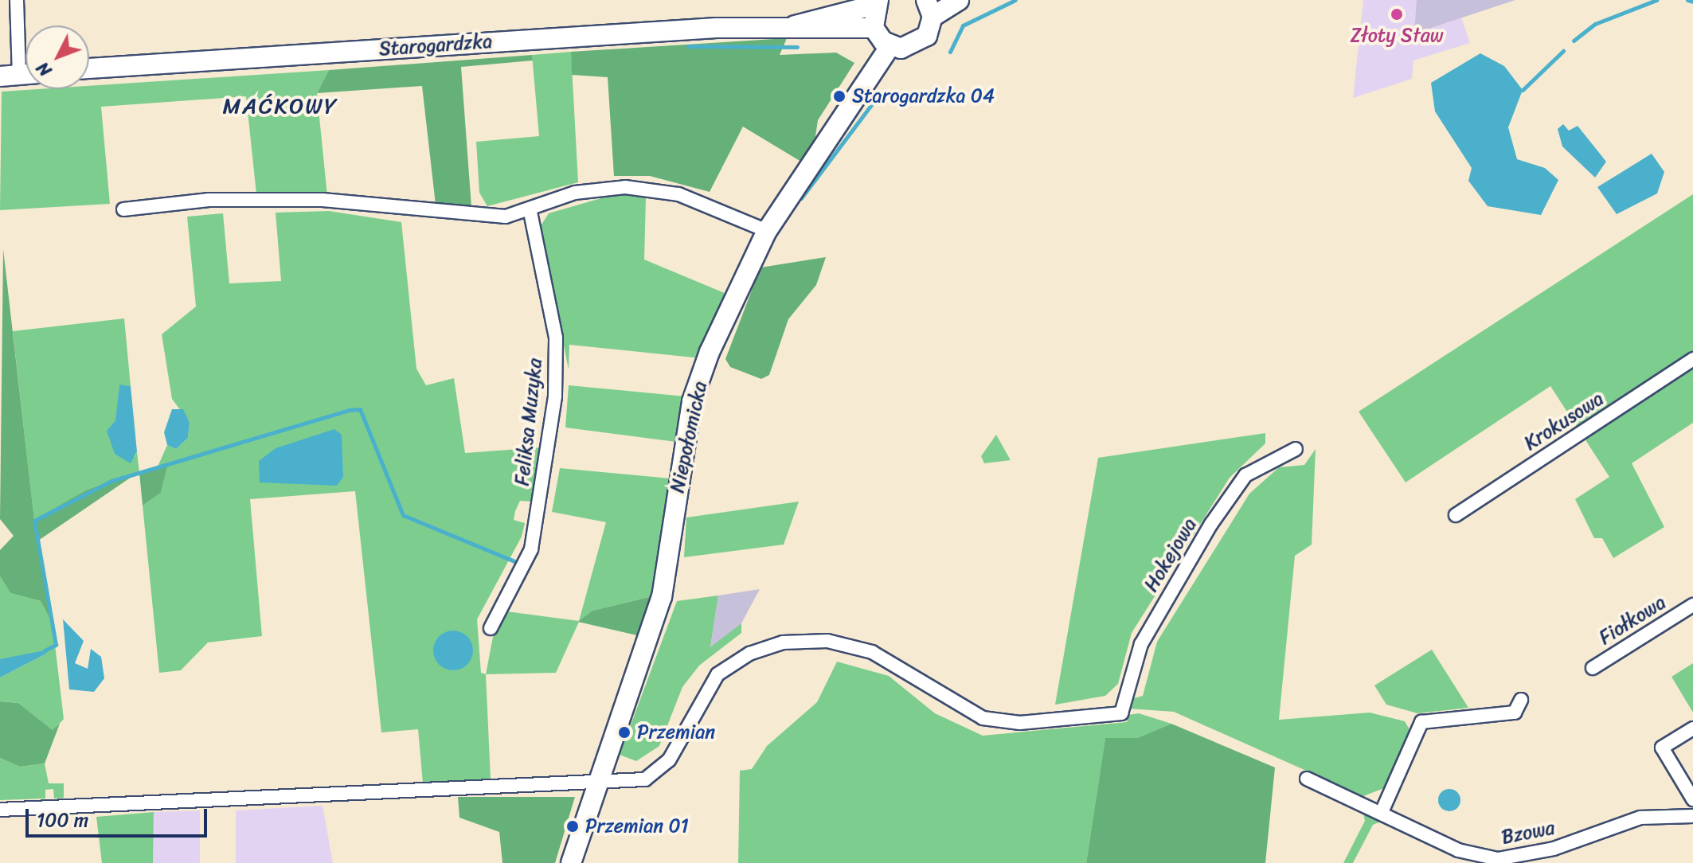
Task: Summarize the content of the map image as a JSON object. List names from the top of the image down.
{
  "streets": {
    "main road": ["Starogardzka", "Niepołomicka"],
    "street": [
      "Krokusowa",
      "Feliksa Muzyka",
      "Hokejowa",
      "Fiołkowa",
      "Bzowa"
    ]
  },
  "crossings": [
    ["Niepołomicka", "Hokejowa"]
  ],
  "districts": ["MAĆKOWY"],
  "places": [
    "Złoty Staw",
    "Starogardzka 04",
    "Przemian",
    "Przemian 01"
  ],
  "scale_bar": "100 m",
  "north": "bottom left"
}
